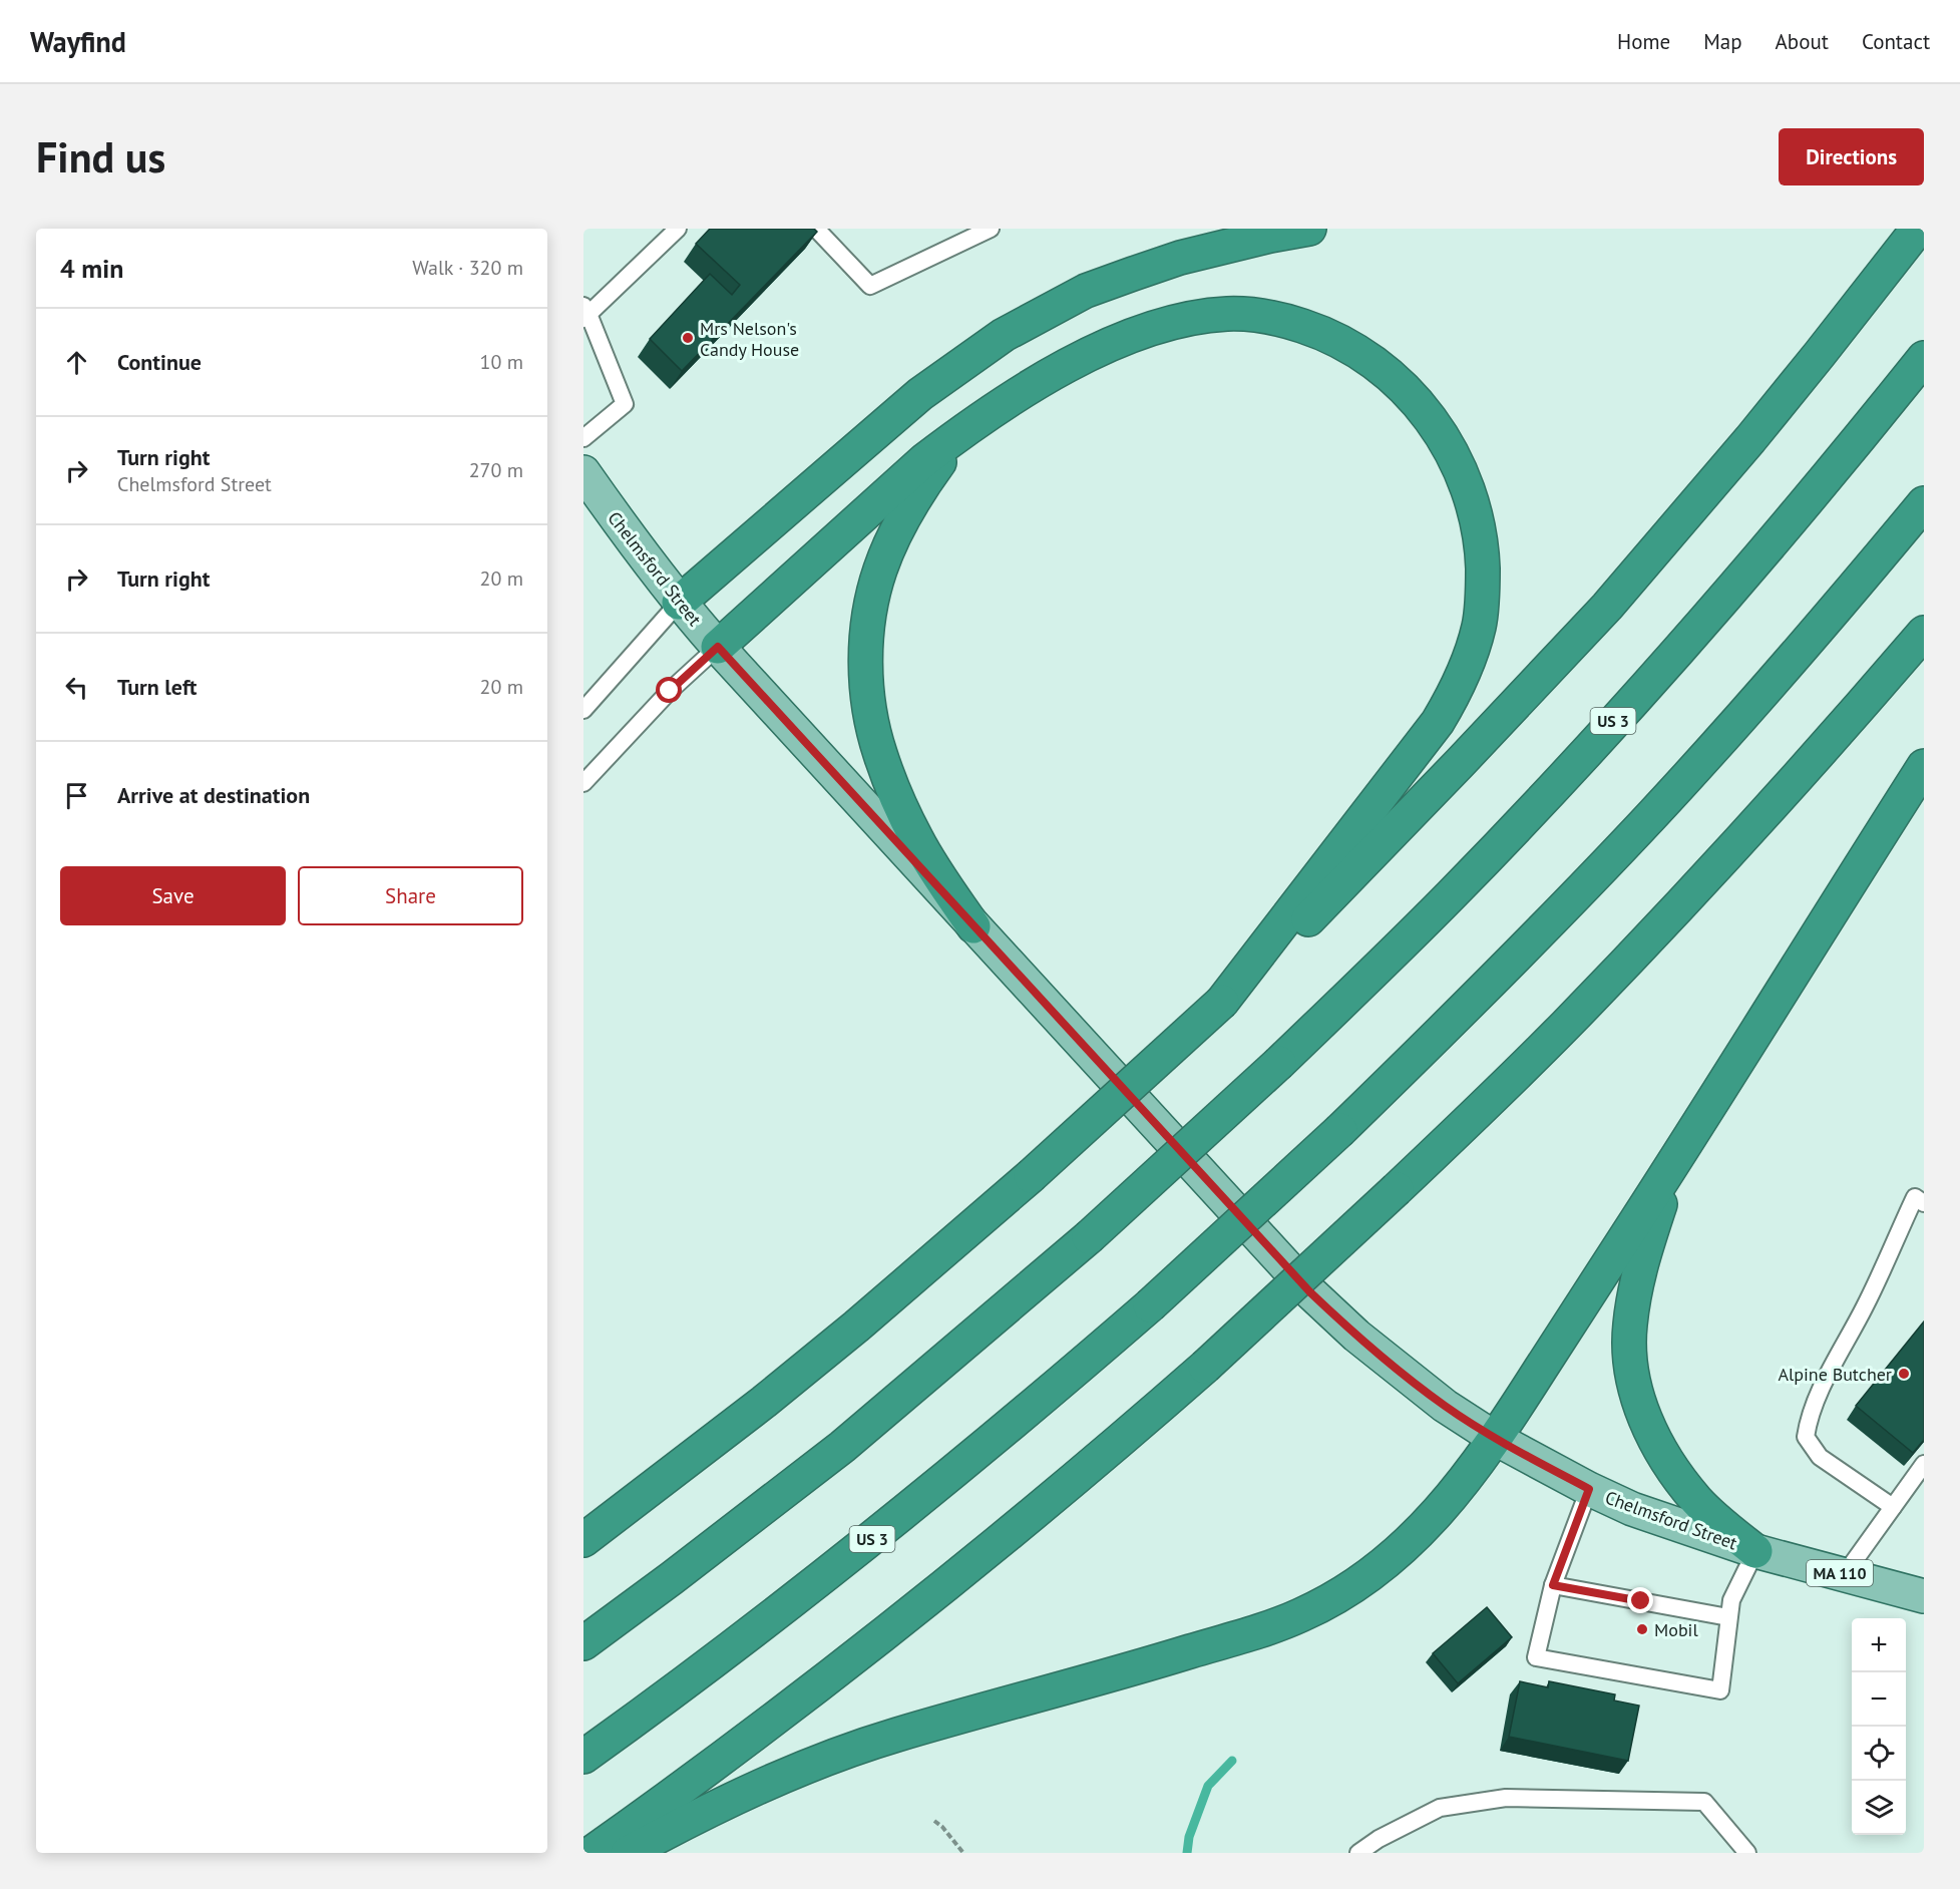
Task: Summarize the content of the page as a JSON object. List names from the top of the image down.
{
  "streets": {
    "highway": ["US 3"],
    "main road": ["Chelmsford Street", "MA 110"]
  },
  "places": ["Mrs Nelson's Candy House", "Alpine Butcher", "Mobil"],
  "page": {
    "header": "Wayfind",
    "nav": [
      "Home",
      "Map",
      "About",
      "Contact"
    ],
    "buttons": [
      "Directions",
      ["Save", "Share"]
    ],
    "title": "Find us",
    "heading": ["4 min", "Walk · 320 m"],
    "list": [
      ["Continue", "10 m"],
      ["Turn right", "Chelmsford Street", "270 m"],
      ["Turn right", "20 m"],
      ["Turn left", "20 m"],
      "Arrive at destination"
    ],
    "map_buttons": ["+", "−"]
  }
}
